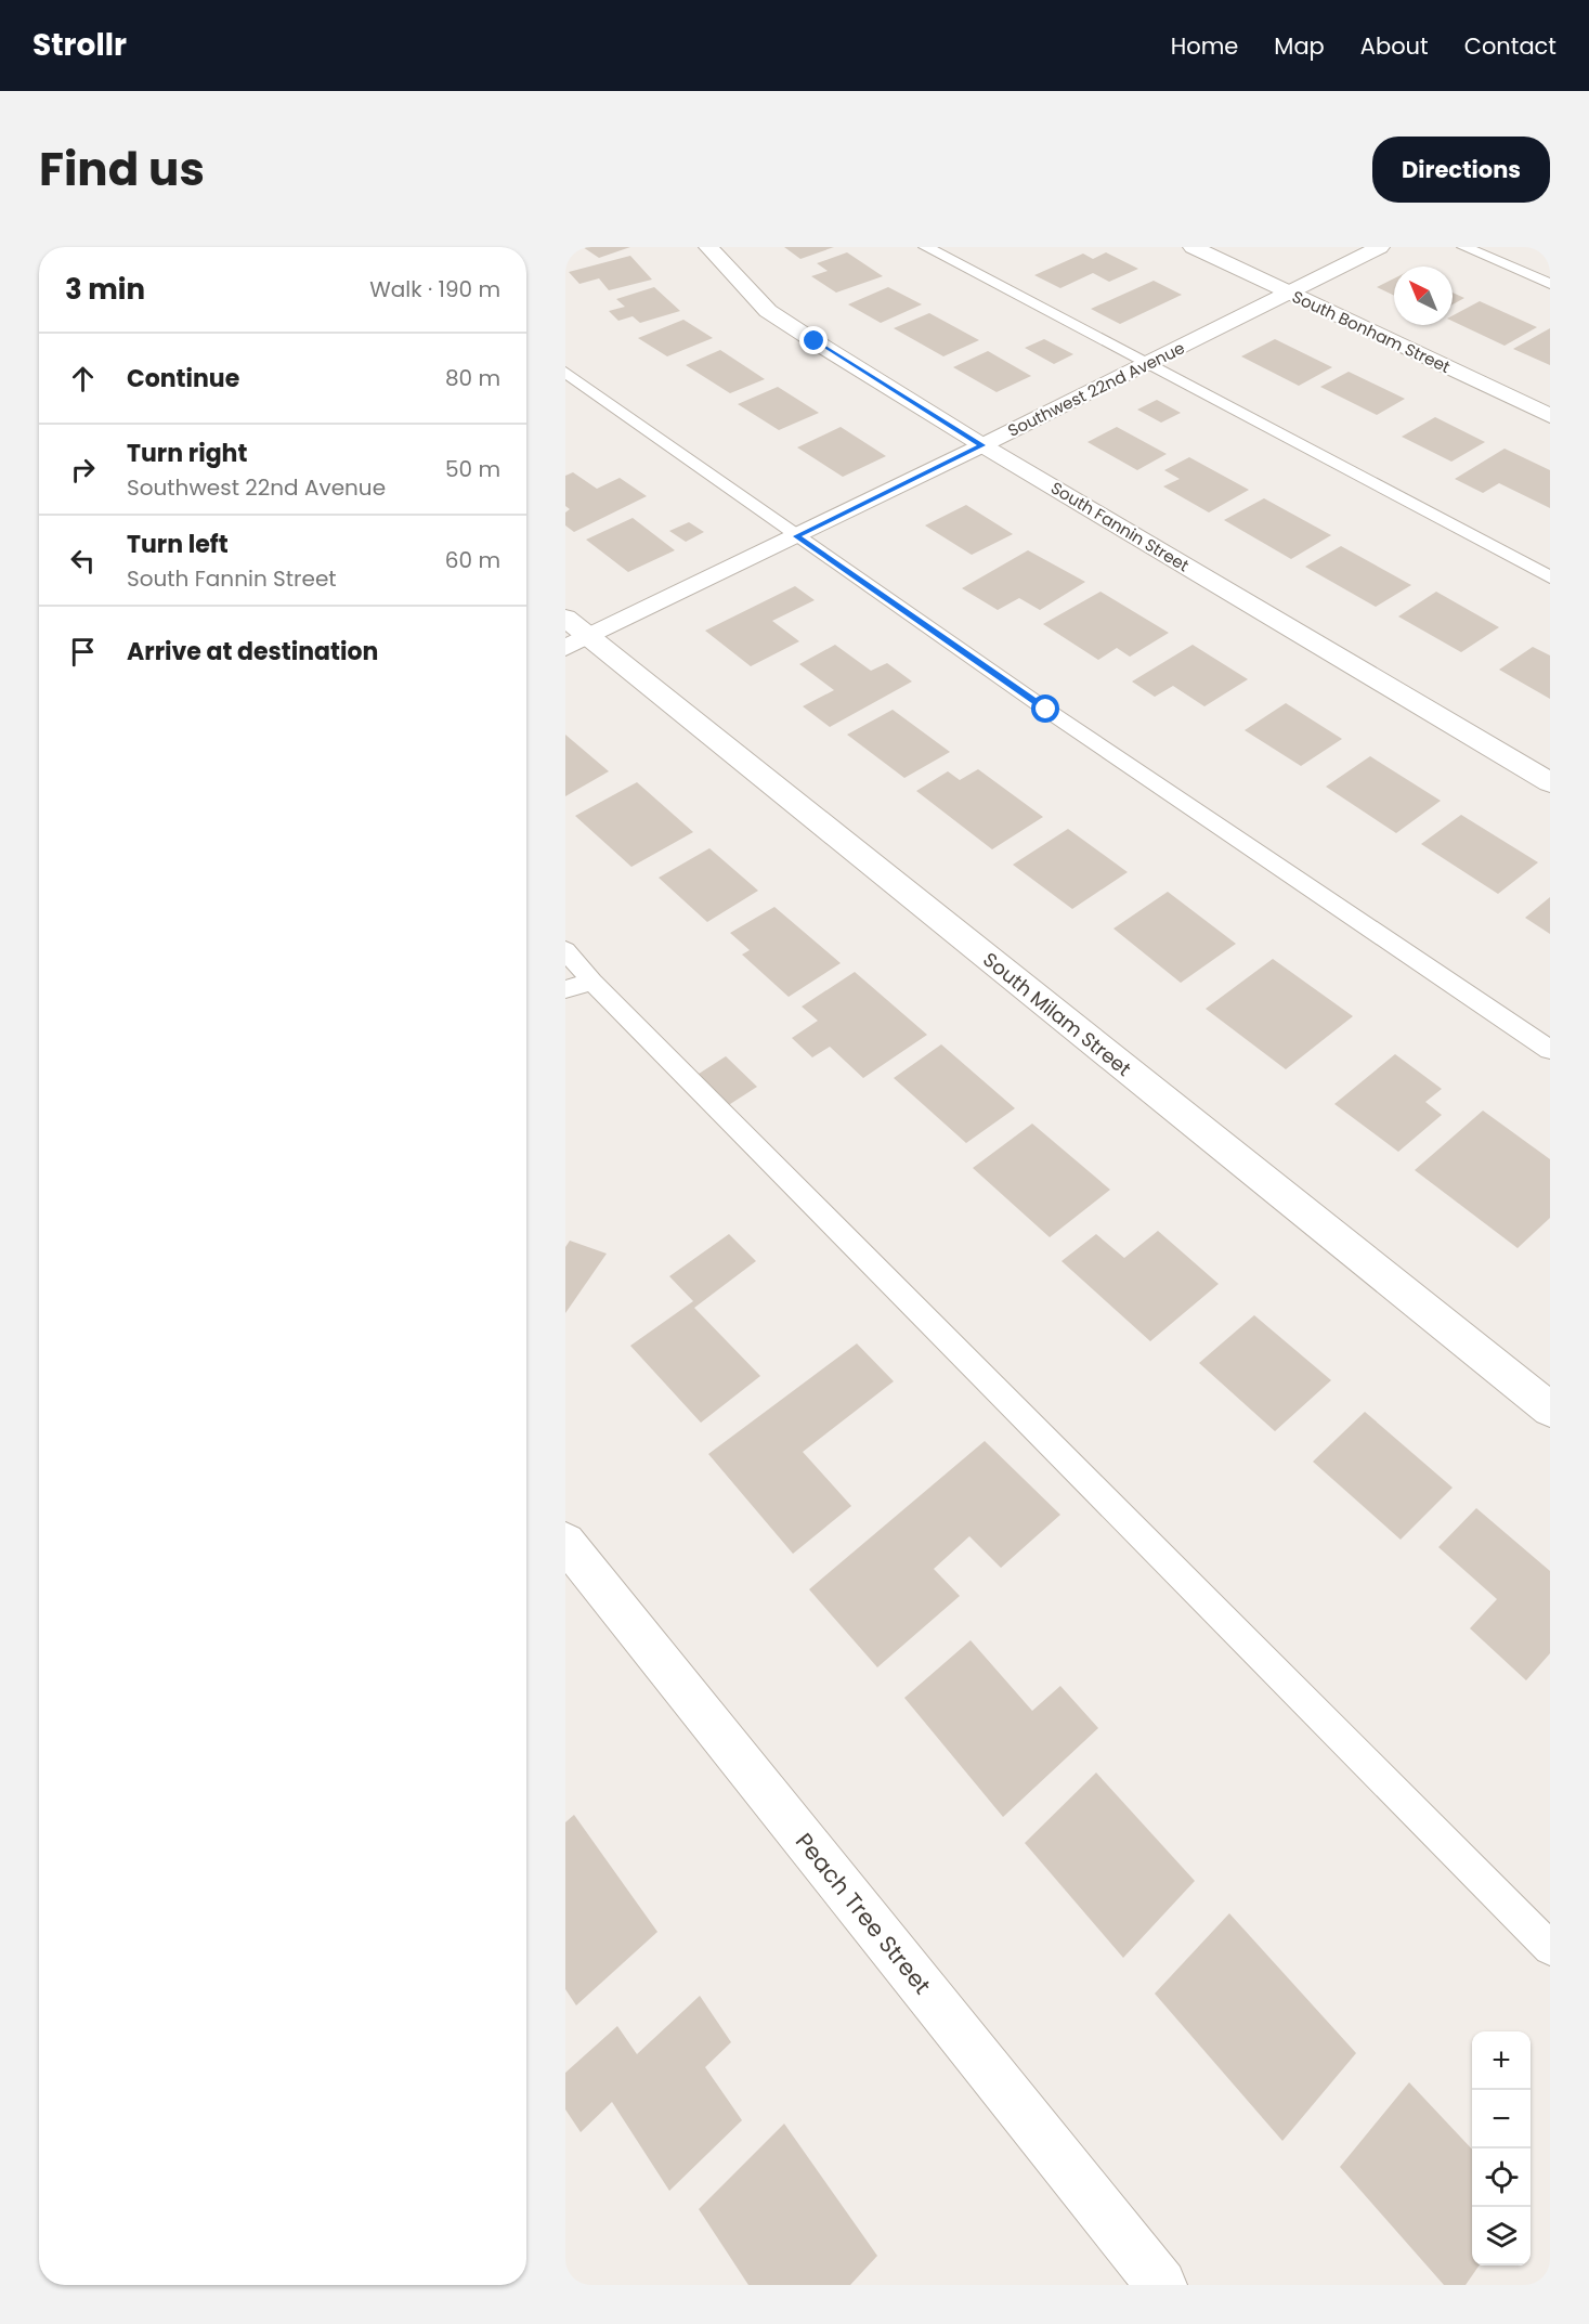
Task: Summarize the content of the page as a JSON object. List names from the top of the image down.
{
  "streets": {
    "street": [
      "South Bonham Street",
      "Southwest 22nd Avenue",
      "South Fannin Street",
      "South Milam Street",
      "Peach Tree Street"
    ]
  },
  "crossings": [
    ["South Bonham Street", "Southwest 22nd Avenue"],
    ["Southwest 22nd Avenue", "South Fannin Street"],
    ["Southwest 22nd Avenue", "South Milam Street"]
  ],
  "north": "top left",
  "page": {
    "header": "Strollr",
    "nav": [
      "Home",
      "Map",
      "About",
      "Contact"
    ],
    "title": "Find us",
    "buttons": "Directions",
    "heading": ["3 min", "Walk · 190 m"],
    "list": [
      ["Continue", "80 m"],
      ["Turn right", "Southwest 22nd Avenue", "50 m"],
      ["Turn left", "South Fannin Street", "60 m"],
      "Arrive at destination"
    ],
    "map_buttons": ["+", "−"]
  }
}
